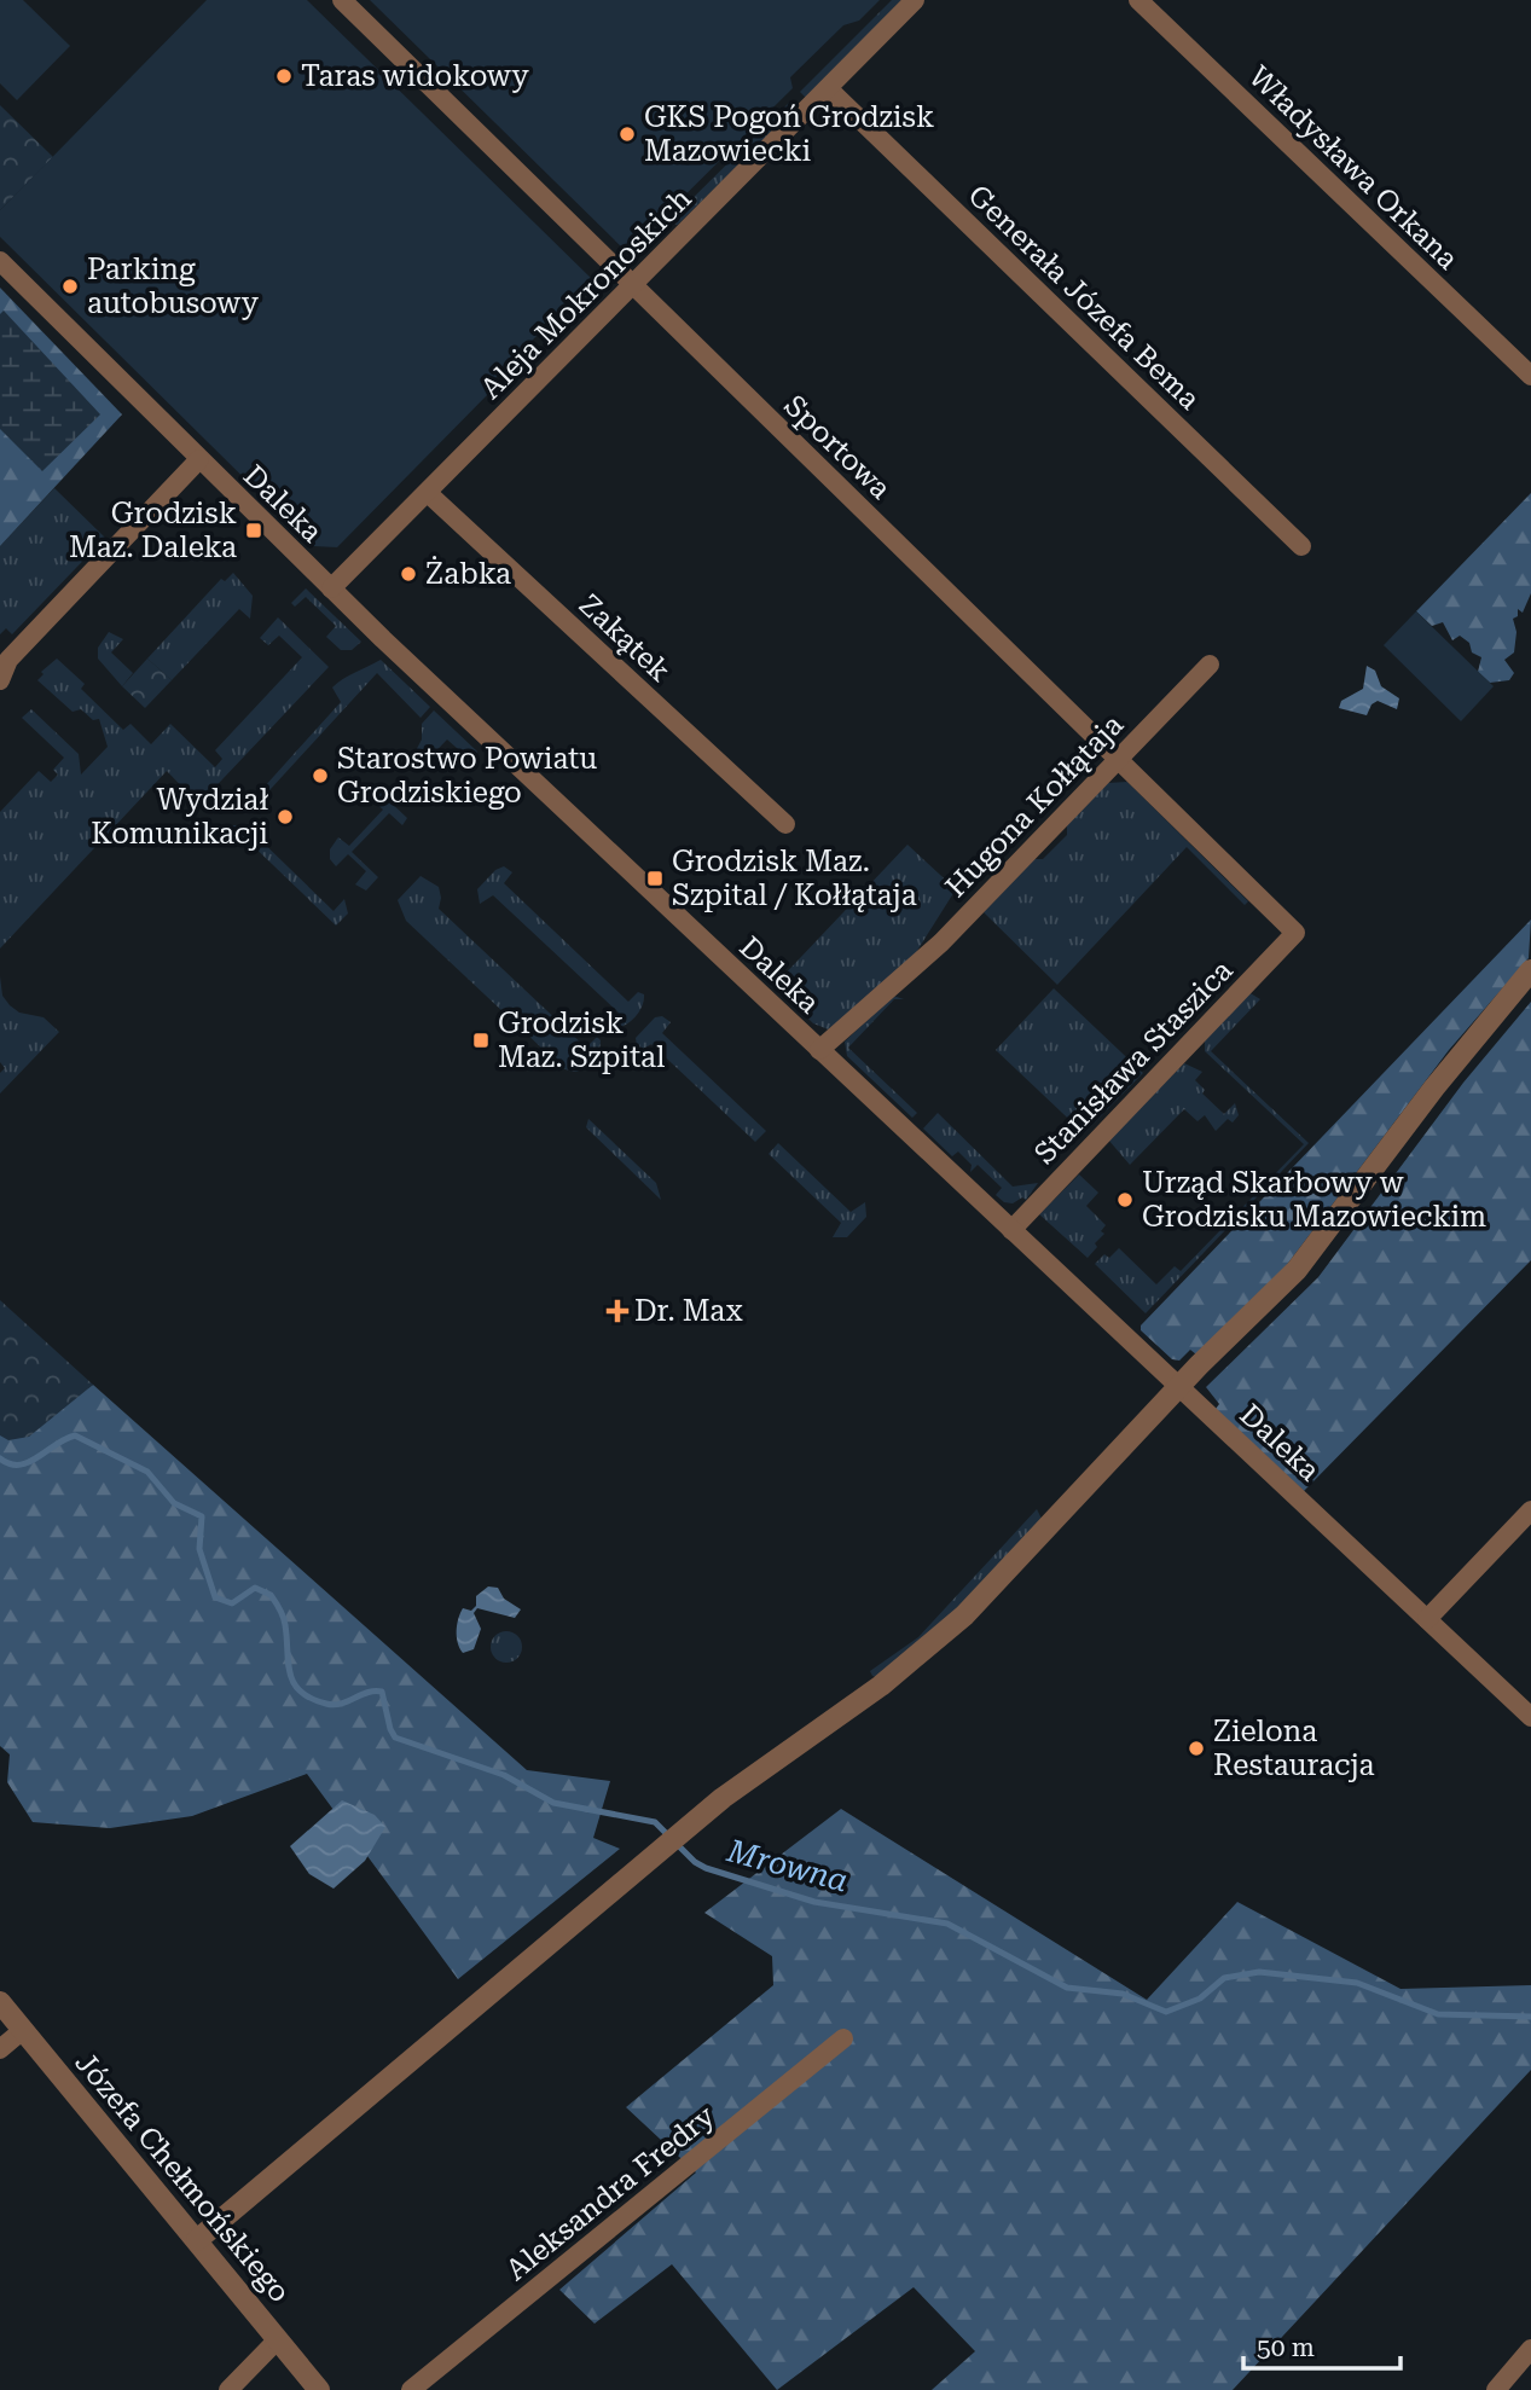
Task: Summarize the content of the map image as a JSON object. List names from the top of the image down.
{
  "streets": {
    "street": [
      "Władysława Orkana",
      "Aleja Mokronoskich",
      "Generała Józefa Bema",
      "Sportowa",
      "Daleka",
      "Zakątek",
      "Hugona Kołłątaja",
      "Stanisława Staszica",
      "Józefa Chełmońskiego",
      "Aleksandra Fredry"
    ]
  },
  "crossings": [
    ["Aleja Mokronoskich", "Generała Józefa Bema"],
    ["Aleja Mokronoskich", "Sportowa"],
    ["Aleja Mokronoskich", "Daleka"],
    ["Aleja Mokronoskich", "Zakątek"],
    ["Sportowa", "Hugona Kołłątaja"],
    ["Sportowa", "Stanisława Staszica"],
    ["Daleka", "Hugona Kołłątaja"],
    ["Daleka", "Stanisława Staszica"]
  ],
  "water": ["Mrowna"],
  "places": {
    "other": [
      "Taras widokowy",
      "GKS Pogoń Grodzisk Mazowiecki",
      "Parking autobusowy",
      "Żabka",
      "Starostwo Powiatu Grodziskiego",
      "Wydział Komunikacji",
      "Urząd Skarbowy w Grodzisku Mazowieckim",
      "Zielona Restauracja"
    ],
    "transit": ["Grodzisk Maz. Daleka", "Grodzisk Maz. Szpital / Kołłątaja", "Grodzisk Maz. Szpital"],
    "health": ["Dr. Max"]
  },
  "scale_bar": "50 m"
}
